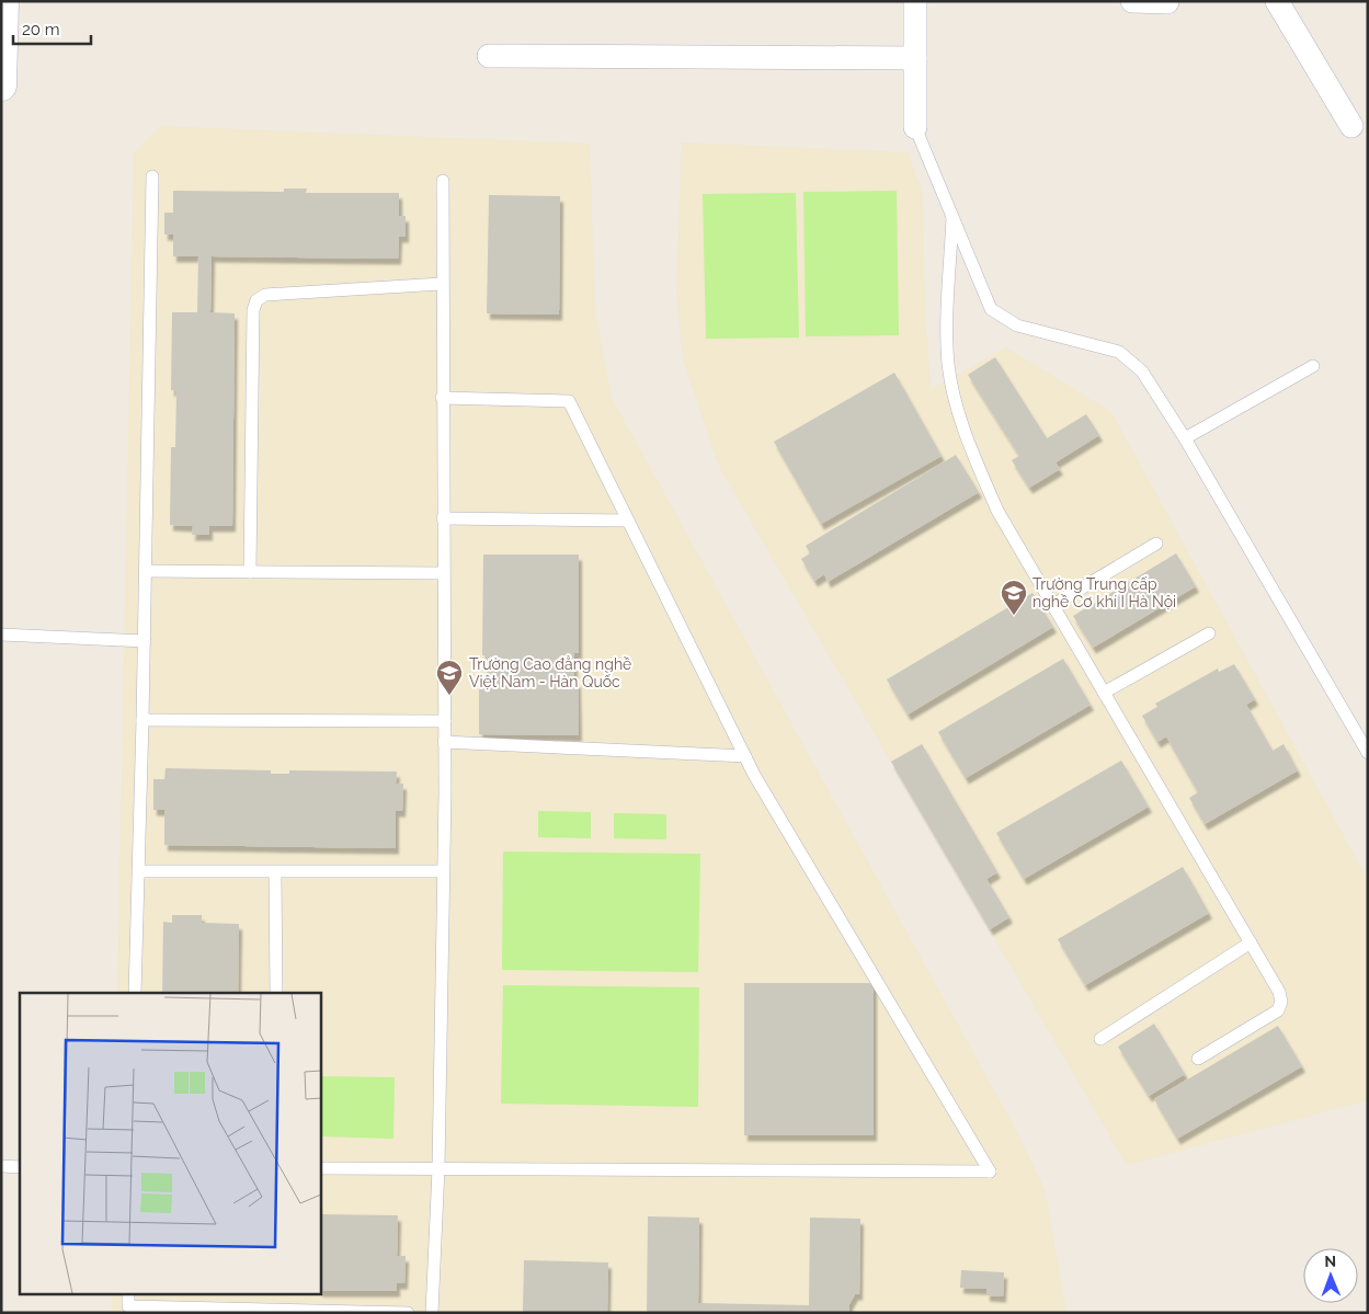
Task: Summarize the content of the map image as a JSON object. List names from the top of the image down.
{
  "places": {
    "school or university": ["Trường Trung cấp nghề Cơ khí I Hà Nội", "Trường Cao đẳng nghề Việt Nam - Hàn Quốc"]
  },
  "scale_bar": "20 m",
  "north": "top"
}
